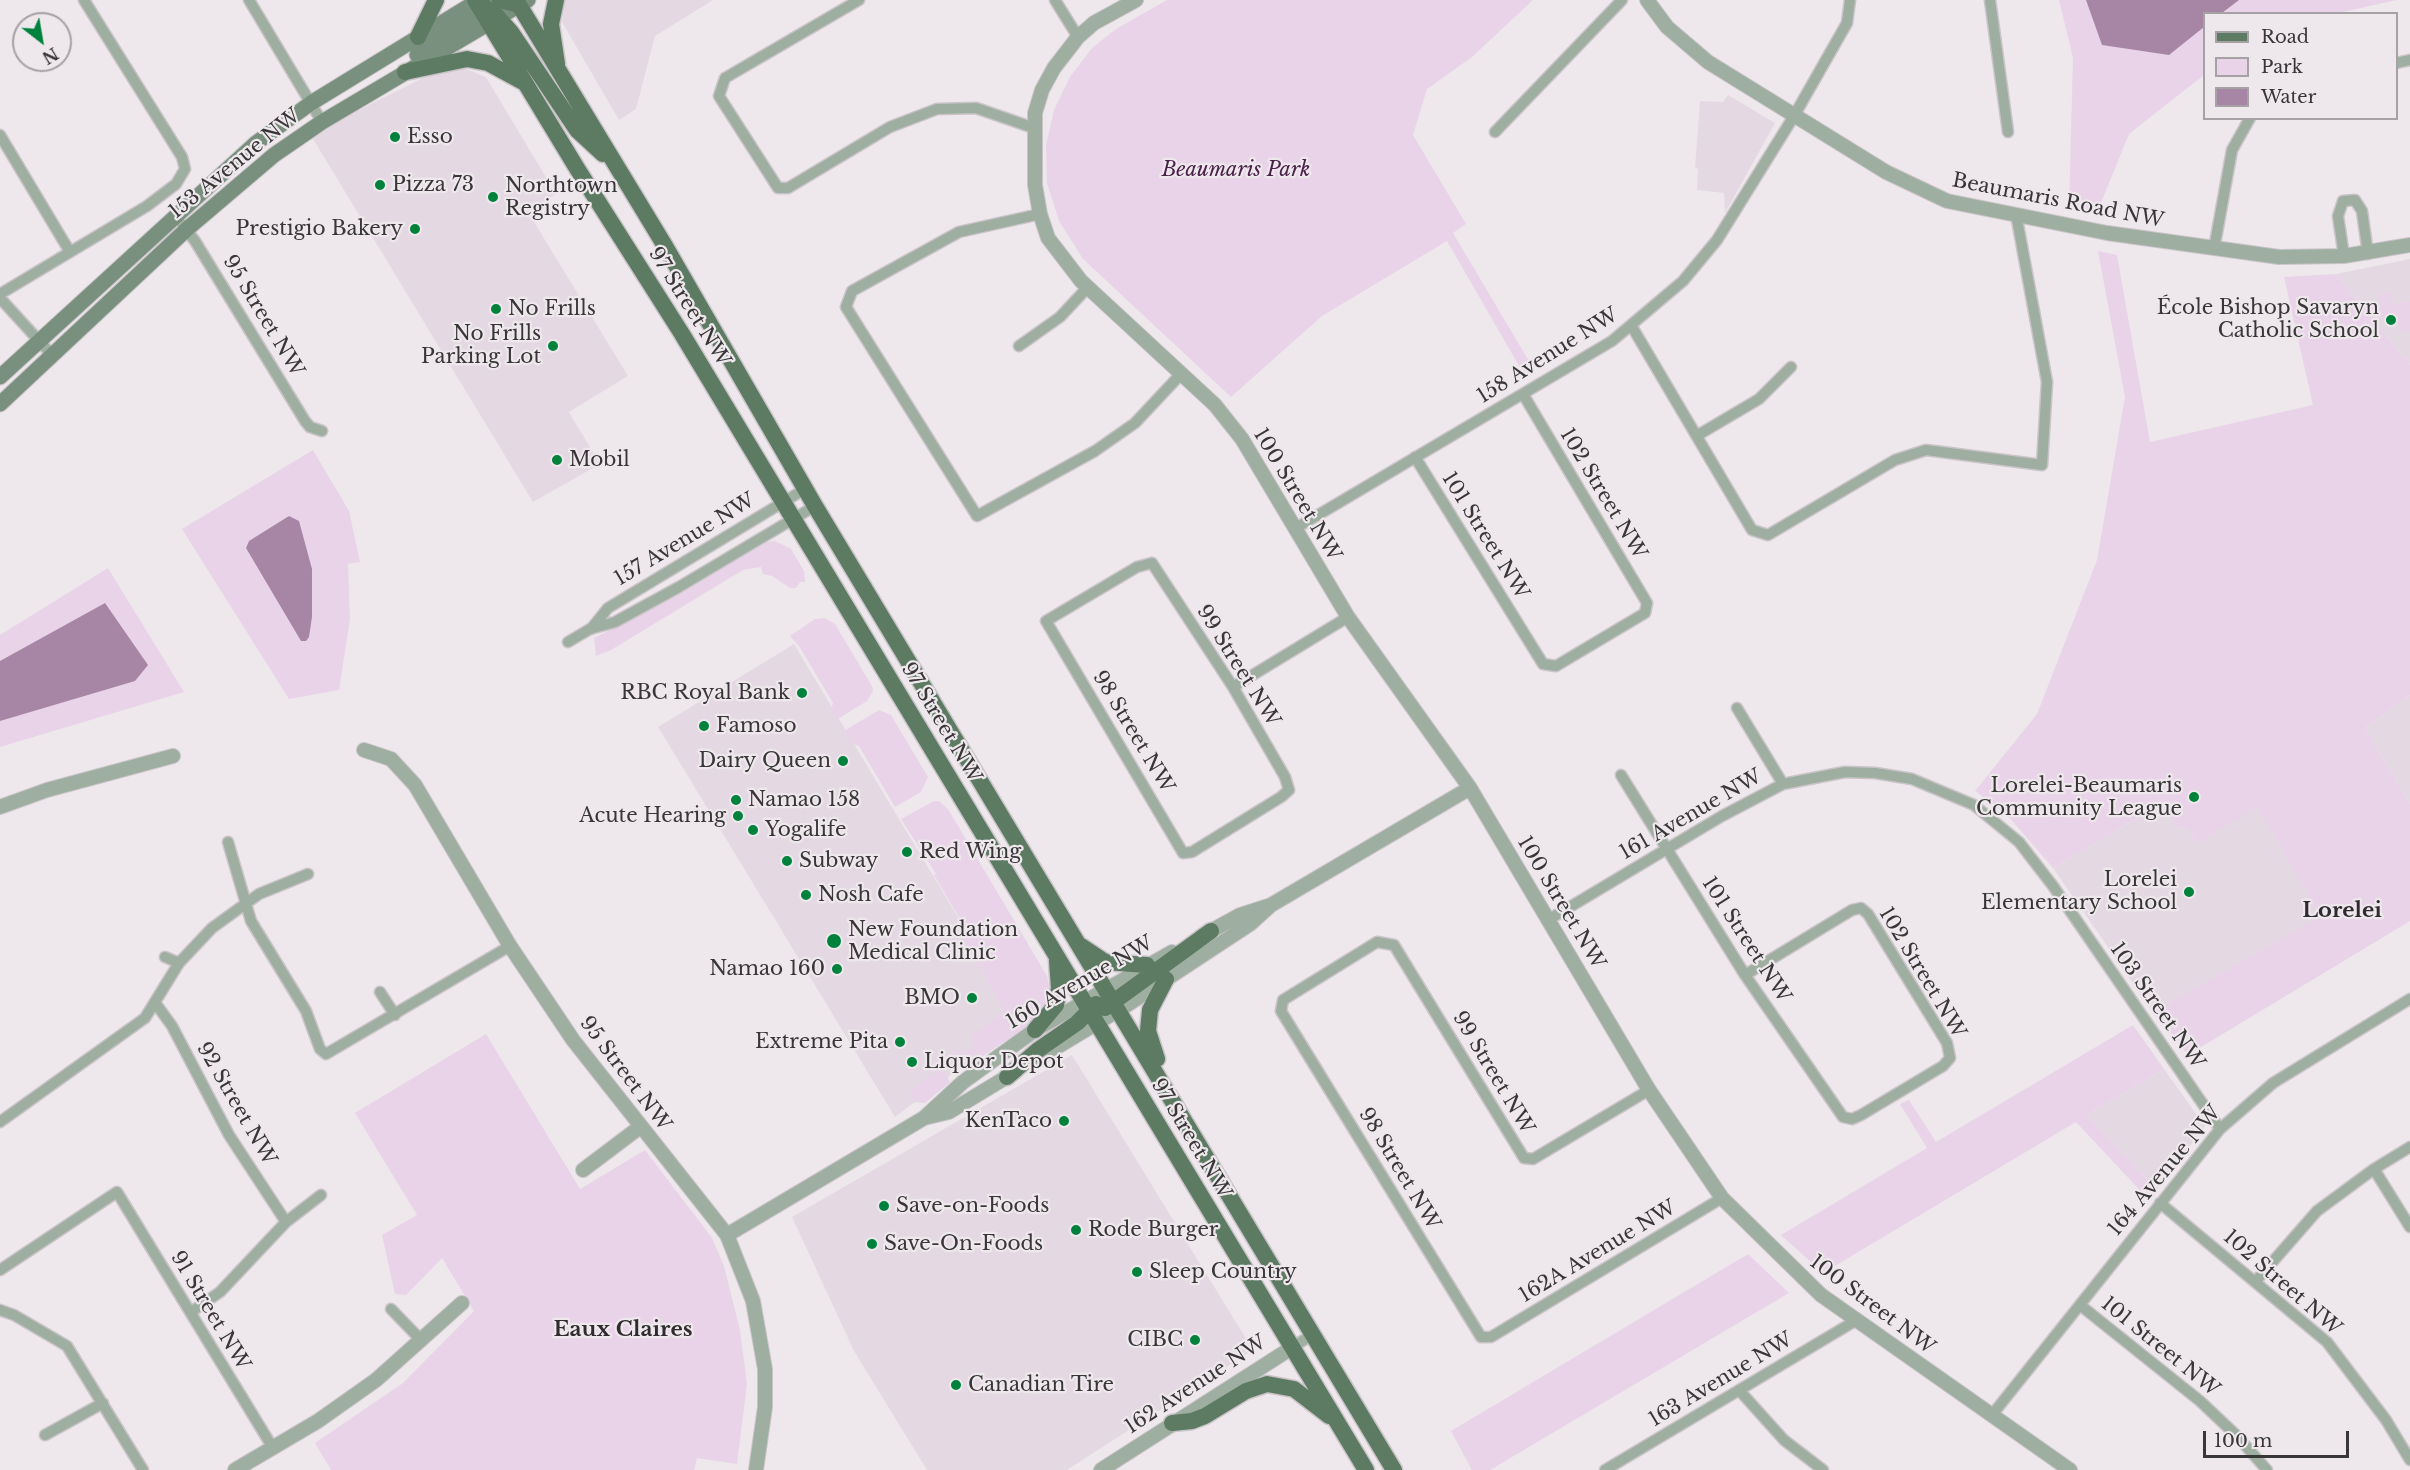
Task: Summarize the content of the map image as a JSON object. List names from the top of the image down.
{
  "streets": {
    "main road": ["153 Avenue NW", "97 Street NW"],
    "street": [
      "Beaumaris Road NW",
      "95 Street NW",
      "158 Avenue NW",
      "102 Street NW",
      "100 Street NW",
      "101 Street NW",
      "157 Avenue NW",
      "99 Street NW",
      "98 Street NW",
      "161 Avenue NW",
      "160 Avenue NW",
      "103 Street NW",
      "92 Street NW",
      "164 Avenue NW",
      "162A Avenue NW",
      "91 Street NW",
      "163 Avenue NW",
      "162 Avenue NW"
    ]
  },
  "crossings": [
    ["153 Avenue NW", "97 Street NW"],
    ["153 Avenue NW", "95 Street NW"],
    ["Beaumaris Road NW", "158 Avenue NW"],
    ["97 Street NW", "157 Avenue NW"],
    ["97 Street NW", "160 Avenue NW"],
    ["97 Street NW", "162 Avenue NW"],
    ["95 Street NW", "160 Avenue NW"],
    ["158 Avenue NW", "102 Street NW"],
    ["158 Avenue NW", "100 Street NW"],
    ["158 Avenue NW", "101 Street NW"],
    ["102 Street NW", "101 Street NW"],
    ["102 Street NW", "164 Avenue NW"],
    ["100 Street NW", "99 Street NW"],
    ["100 Street NW", "161 Avenue NW"],
    ["100 Street NW", "160 Avenue NW"],
    ["100 Street NW", "164 Avenue NW"],
    ["100 Street NW", "162A Avenue NW"],
    ["100 Street NW", "163 Avenue NW"],
    ["101 Street NW", "161 Avenue NW"],
    ["101 Street NW", "164 Avenue NW"],
    ["99 Street NW", "98 Street NW"],
    ["98 Street NW", "162A Avenue NW"],
    ["161 Avenue NW", "103 Street NW"],
    ["103 Street NW", "164 Avenue NW"]
  ],
  "districts": ["Lorelei", "Eaux Claires"],
  "parks": ["Beaumaris Park"],
  "places": [
    "Esso",
    "Pizza 73",
    "Northtown Registry",
    "Prestigio Bakery",
    "No Frills",
    "École Bishop Savaryn Catholic School",
    "No Frills Parking Lot",
    "Mobil",
    "RBC Royal Bank",
    "Famoso",
    "Dairy Queen",
    "Lorelei-Beaumaris Community League",
    "Namao 158",
    "Acute Hearing",
    "Yogalife",
    "Red Wing",
    "Subway",
    "Lorelei Elementary School",
    "Nosh Cafe",
    "New Foundation Medical Clinic",
    "Namao 160",
    "BMO",
    "Extreme Pita",
    "Liquor Depot",
    "KenTaco",
    "Save-on-Foods",
    "Rode Burger",
    "Save-On-Foods",
    "Sleep Country",
    "CIBC",
    "Canadian Tire"
  ],
  "legend": ["Road", "Park", "Water"],
  "scale_bar": "100 m",
  "north": "bottom right"
}
